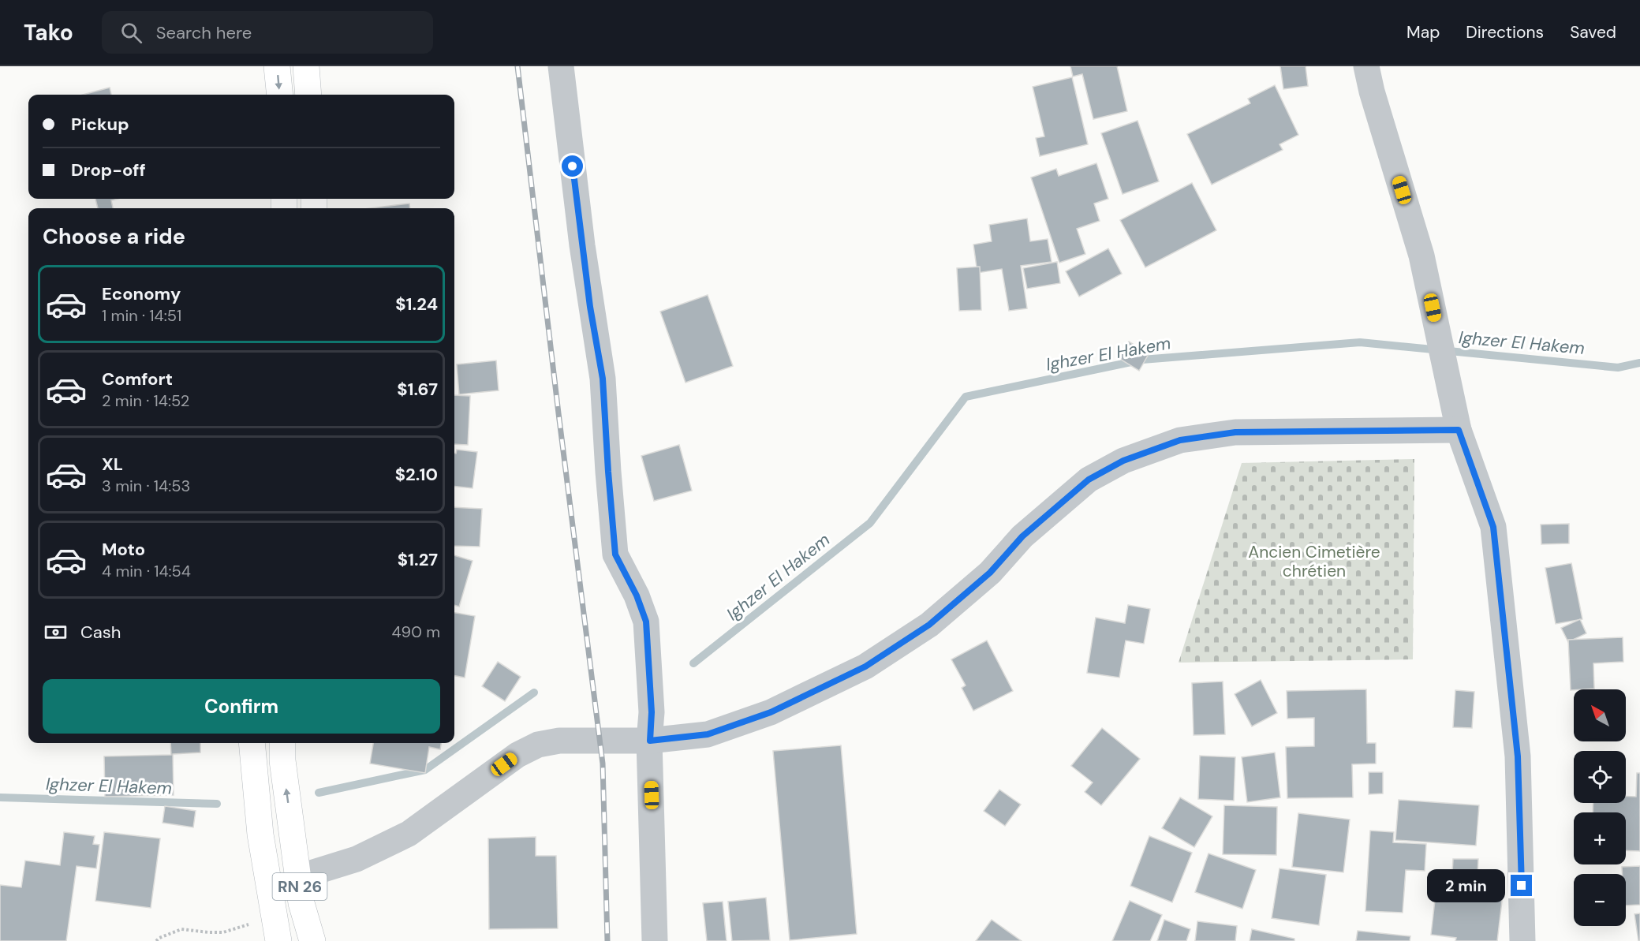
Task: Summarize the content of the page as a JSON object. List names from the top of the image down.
{
  "streets": {
    "main road": ["RN 26"]
  },
  "water": ["Ighzer El Hakem"],
  "parks": ["Ancien Cimetière chrétien"],
  "north": "top left",
  "page": {
    "header": "Tako",
    "search": "Search here",
    "nav": ["Map", "Directions", "Saved"],
    "banner": ["Pickup", "Drop-off"],
    "heading": "Choose a ride",
    "list": [
      {
        "name": "Economy",
        "note": "1 min · 14:51",
        "value": "$1.24"
      },
      {
        "name": "Comfort",
        "note": "2 min · 14:52",
        "value": "$1.67"
      },
      {
        "name": "XL",
        "note": "3 min · 14:53",
        "value": "$2.10"
      },
      {
        "name": "Moto",
        "note": "4 min · 14:54",
        "value": "$1.27"
      }
    ],
    "pay": ["Cash", "490 m"],
    "buttons": "Confirm",
    "map_buttons": ["+", "−"],
    "bubble": "2 min"
  }
}
